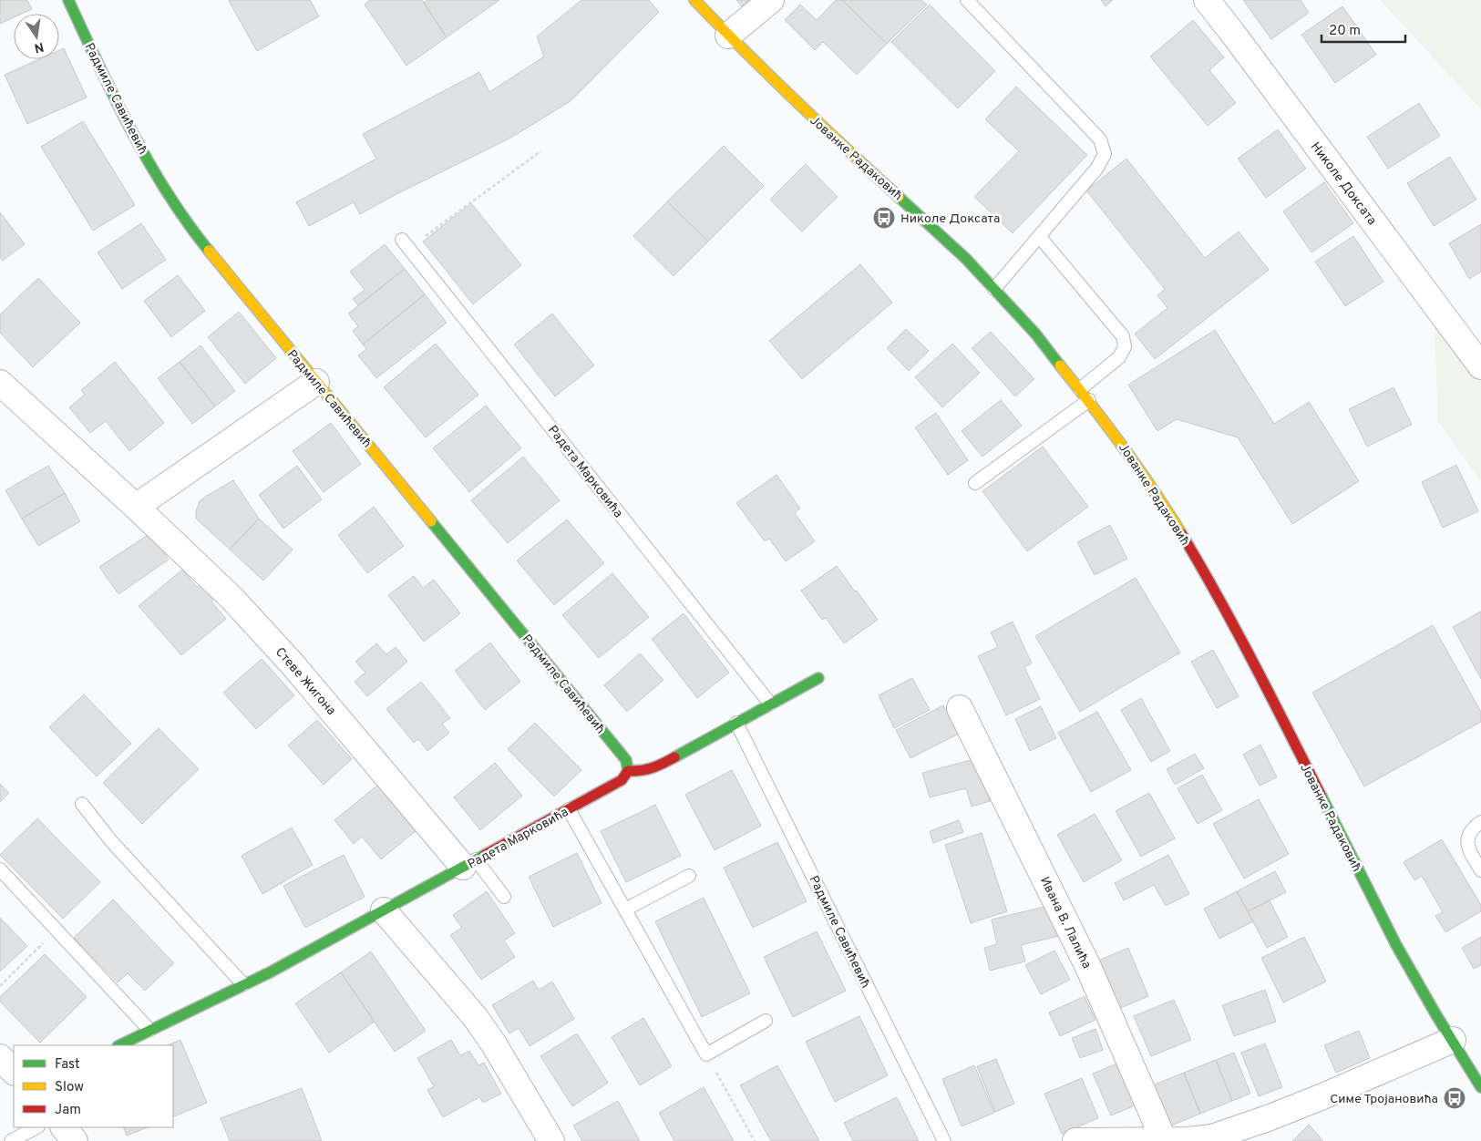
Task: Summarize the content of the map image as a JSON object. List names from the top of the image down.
{
  "streets": {
    "street": [
      "Радмиле Савићевић",
      "Јованке Радаковић",
      "Николе Доксата",
      "Радета Марковића",
      "Стеве Жигона",
      "Ивана В. Лалића"
    ]
  },
  "crossings": [
    ["Радмиле Савићевић", "Радета Марковића"],
    ["Радета Марковића", "Стеве Жигона"]
  ],
  "places": {
    "bus stop": ["Николе Доксата", "Симе Тројановића"]
  },
  "legend": ["Fast", "Slow", "Jam"],
  "scale_bar": "20 m",
  "north": "bottom"
}
